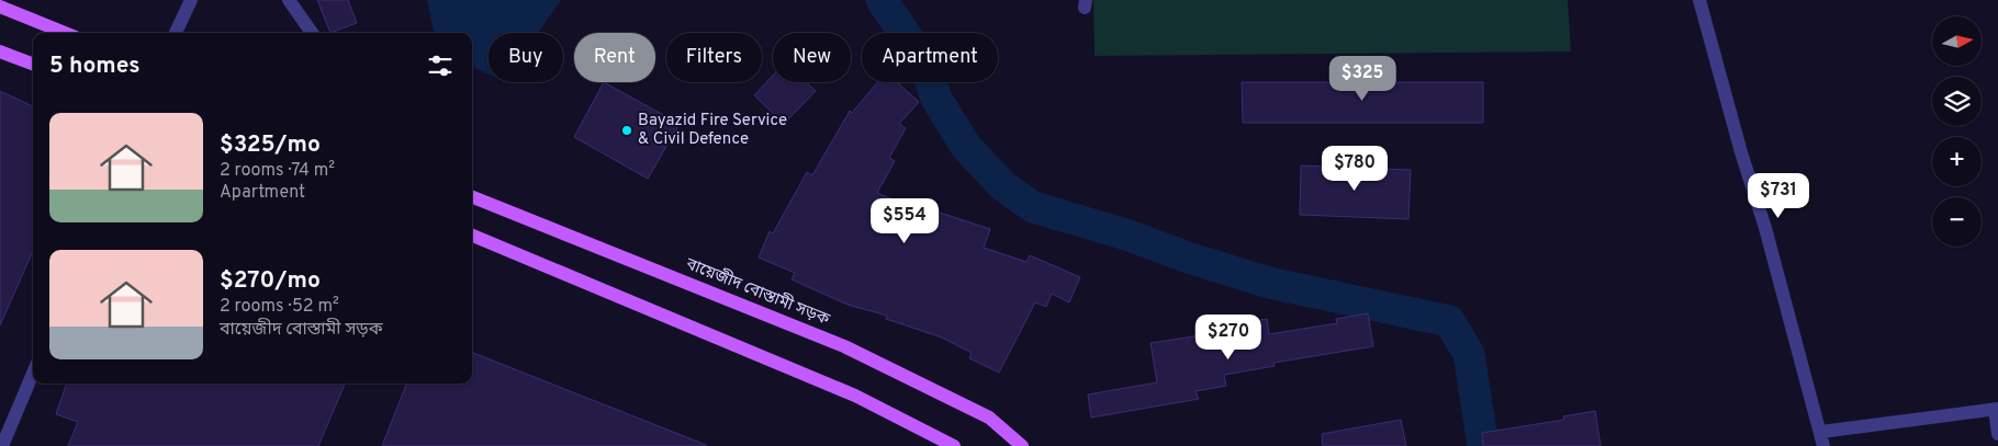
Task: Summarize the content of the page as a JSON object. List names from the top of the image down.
{
  "streets": {
    "main road": ["বায়েজীদ বোস্তামী সড়ক"]
  },
  "places": ["Bayazid Fire Service & Civil Defence"],
  "north": "right",
  "page": {
    "map_buttons": ["+", "−"],
    "chip": [
      "Buy",
      "Rent",
      "Filters",
      "New",
      "Apartment"
    ],
    "heading": "5 homes",
    "price": [
      "$325",
      "$780",
      "$731",
      "$554",
      "$270"
    ],
    "list": [
      {
        "name": "$325/mo",
        "note": "2 rooms · 74 m² · Apartment"
      },
      {
        "name": "$270/mo",
        "note": "2 rooms · 52 m² · বায়েজীদ বোস্তামী সড়ক"
      }
    ]
  }
}
